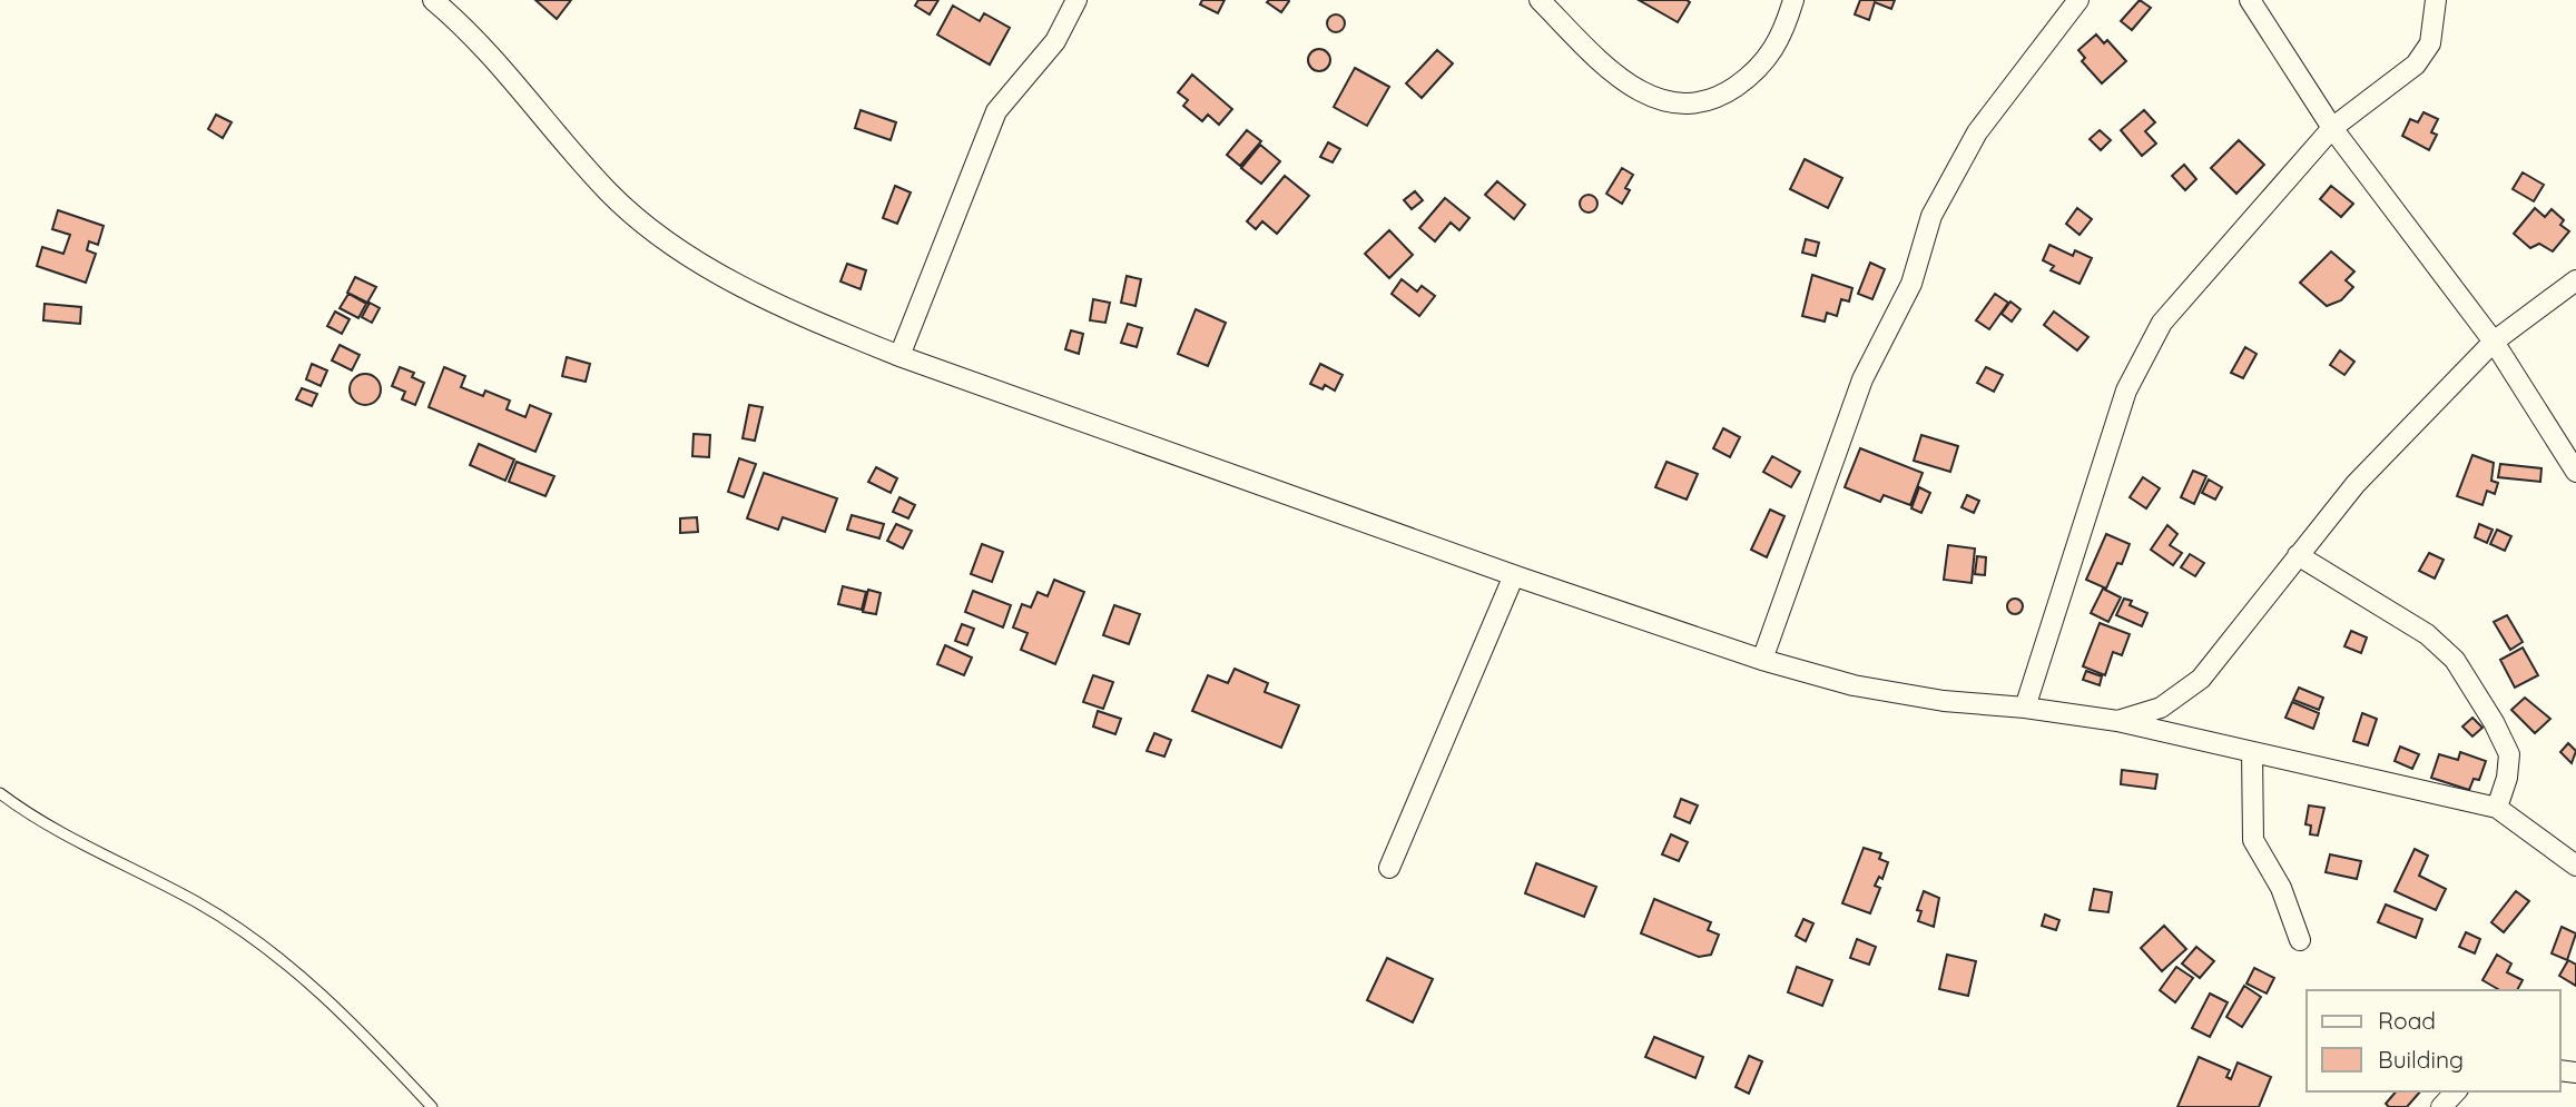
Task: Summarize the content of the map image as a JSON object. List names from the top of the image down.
{
  "legend": ["Road", "Building"]
}
